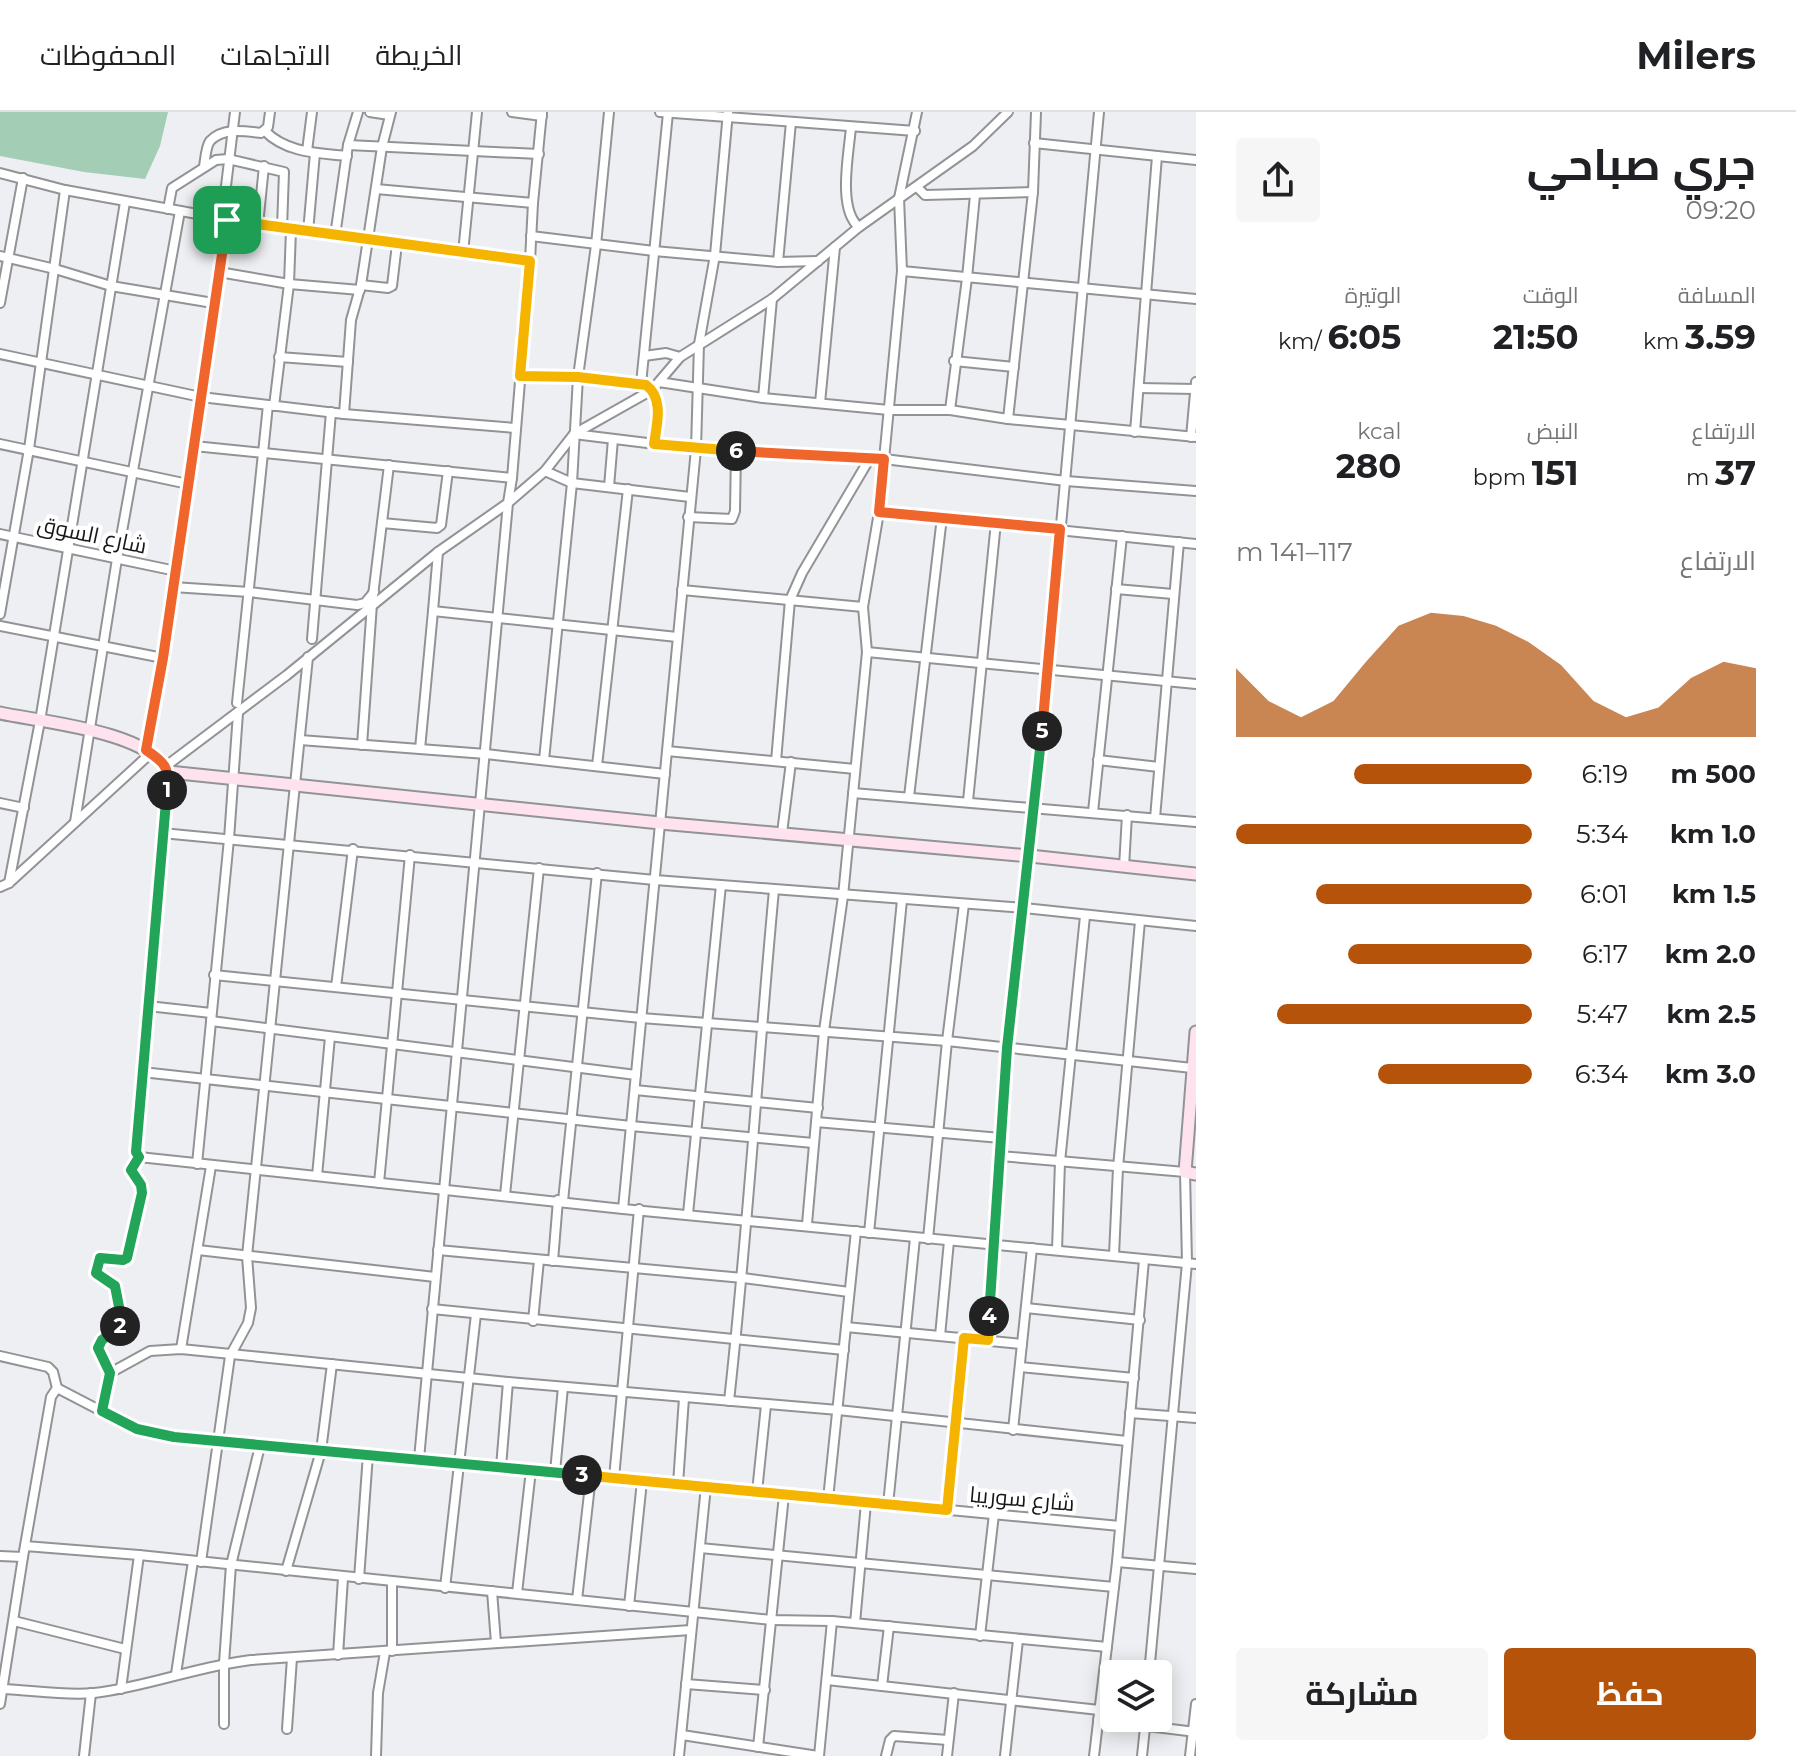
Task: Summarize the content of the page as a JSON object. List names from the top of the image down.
{
  "streets": {
    "street": ["شارع السوق", "شارع سوريبا"]
  },
  "page": {
    "header": "Milers",
    "nav": ["الخريطة", "الاتجاهات", "المحفوظات"],
    "heading": ["جري صباحي", "09:20"],
    "stats": [
      ["المسافة", "3.59 km"],
      ["الوقت", "21:50"],
      ["الوتيرة", "6:05 /km"],
      ["الارتفاع", "37 m"],
      ["النبض", "151 bpm"],
      ["kcal", "280"]
    ],
    "pins": [
      "6",
      "5",
      "1",
      "4",
      "2",
      "3"
    ],
    "chart": ["الارتفاع", "117–141 m"],
    "list": [
      {
        "name": "500 m",
        "note": "6:19"
      },
      {
        "name": "1.0 km",
        "note": "5:34"
      },
      {
        "name": "1.5 km",
        "note": "6:01"
      },
      {
        "name": "2.0 km",
        "note": "6:17"
      },
      {
        "name": "2.5 km",
        "note": "5:47"
      },
      {
        "name": "3.0 km",
        "note": "6:34"
      }
    ],
    "buttons": ["حفظ", "مشاركة"]
  }
}
